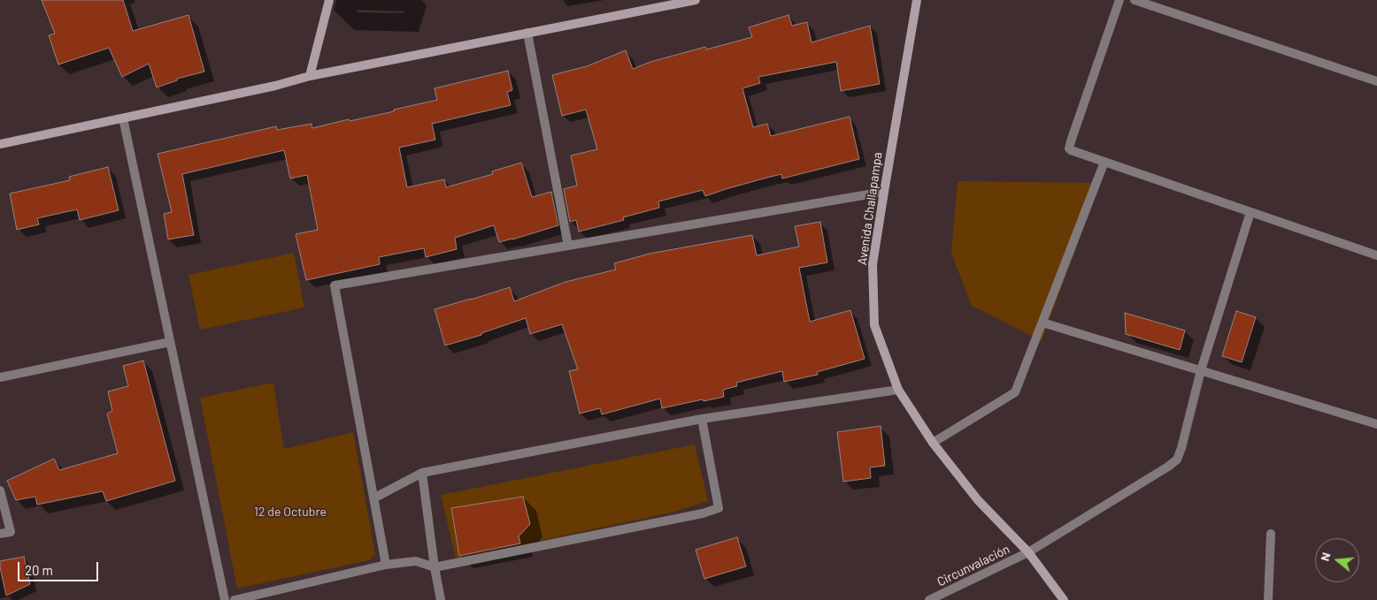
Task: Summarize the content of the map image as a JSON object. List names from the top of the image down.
{
  "streets": {
    "street": ["Avenida Challapampa", "Circunvalación"]
  },
  "crossings": [
    ["Avenida Challapampa", "Circunvalación"]
  ],
  "parks": ["12 de Octubre"],
  "scale_bar": "20 m",
  "north": "left"
}
